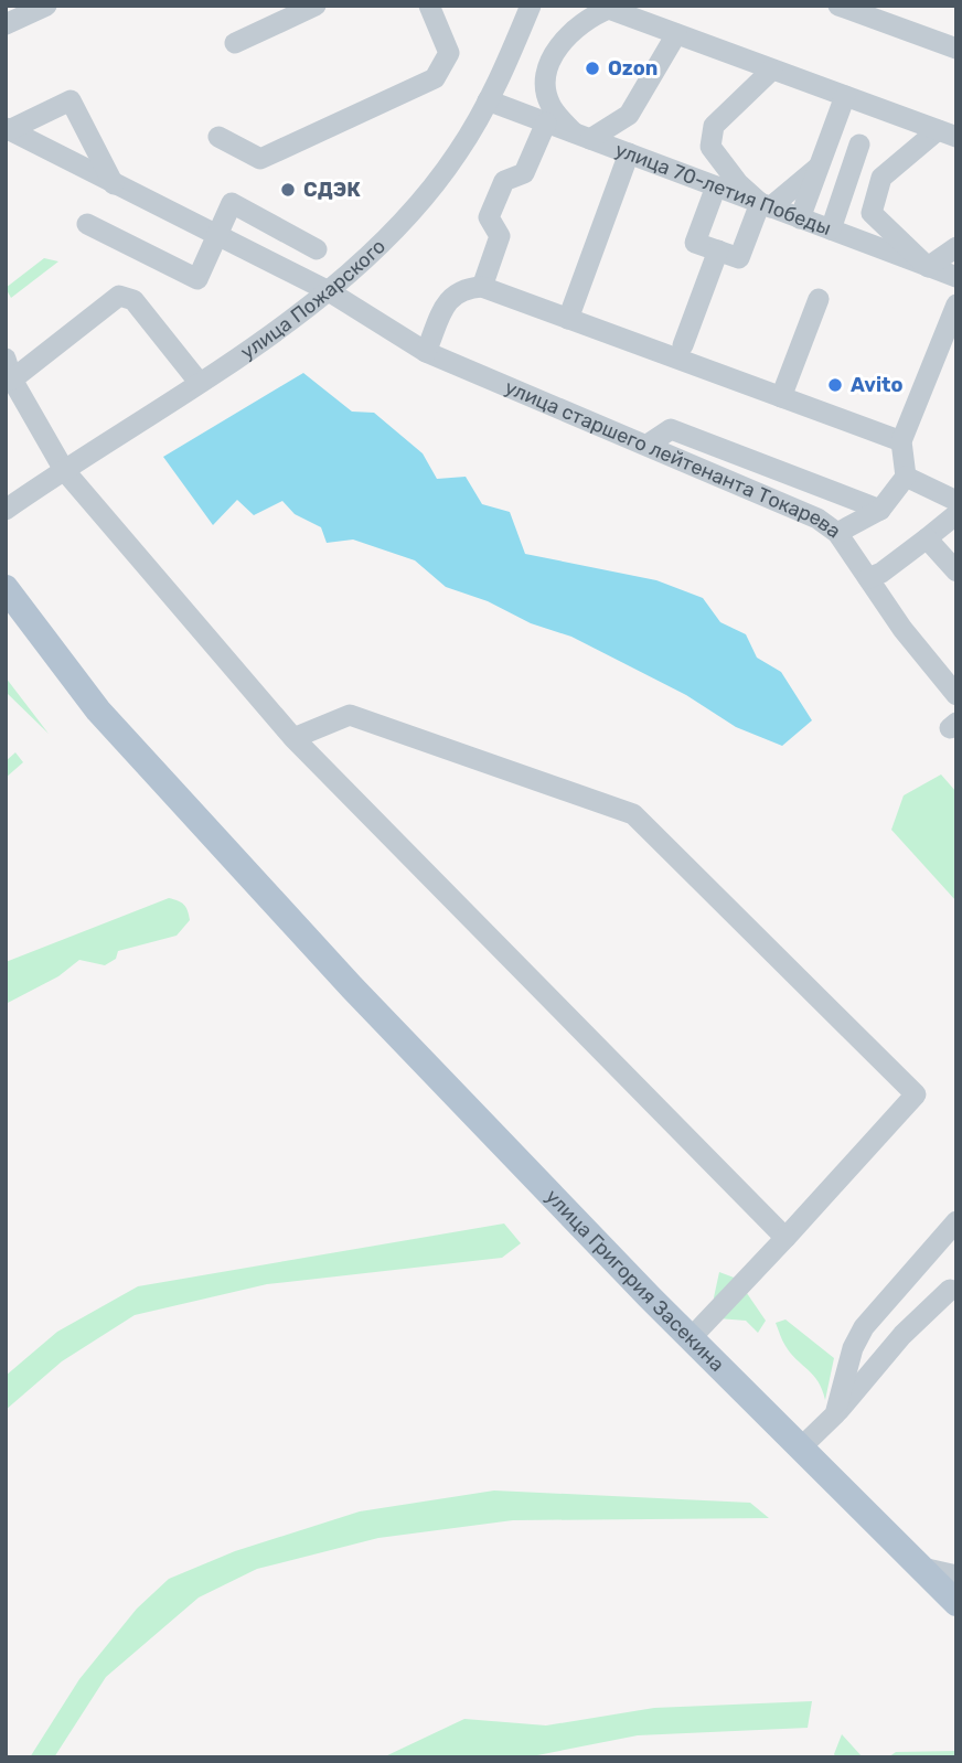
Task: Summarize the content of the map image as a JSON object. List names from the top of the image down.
{
  "streets": {
    "main road": ["улица Григория Засекина"],
    "street": ["улица 70-летия Победы", "улица Пожарского", "улица старшего лейтенанта Токарева"]
  },
  "crossings": [
    ["улица 70-летия Победы", "улица Пожарского"],
    ["улица Пожарского", "улица старшего лейтенанта Токарева"]
  ],
  "places": ["Ozon", "СДЭК", "Avito"]
}
